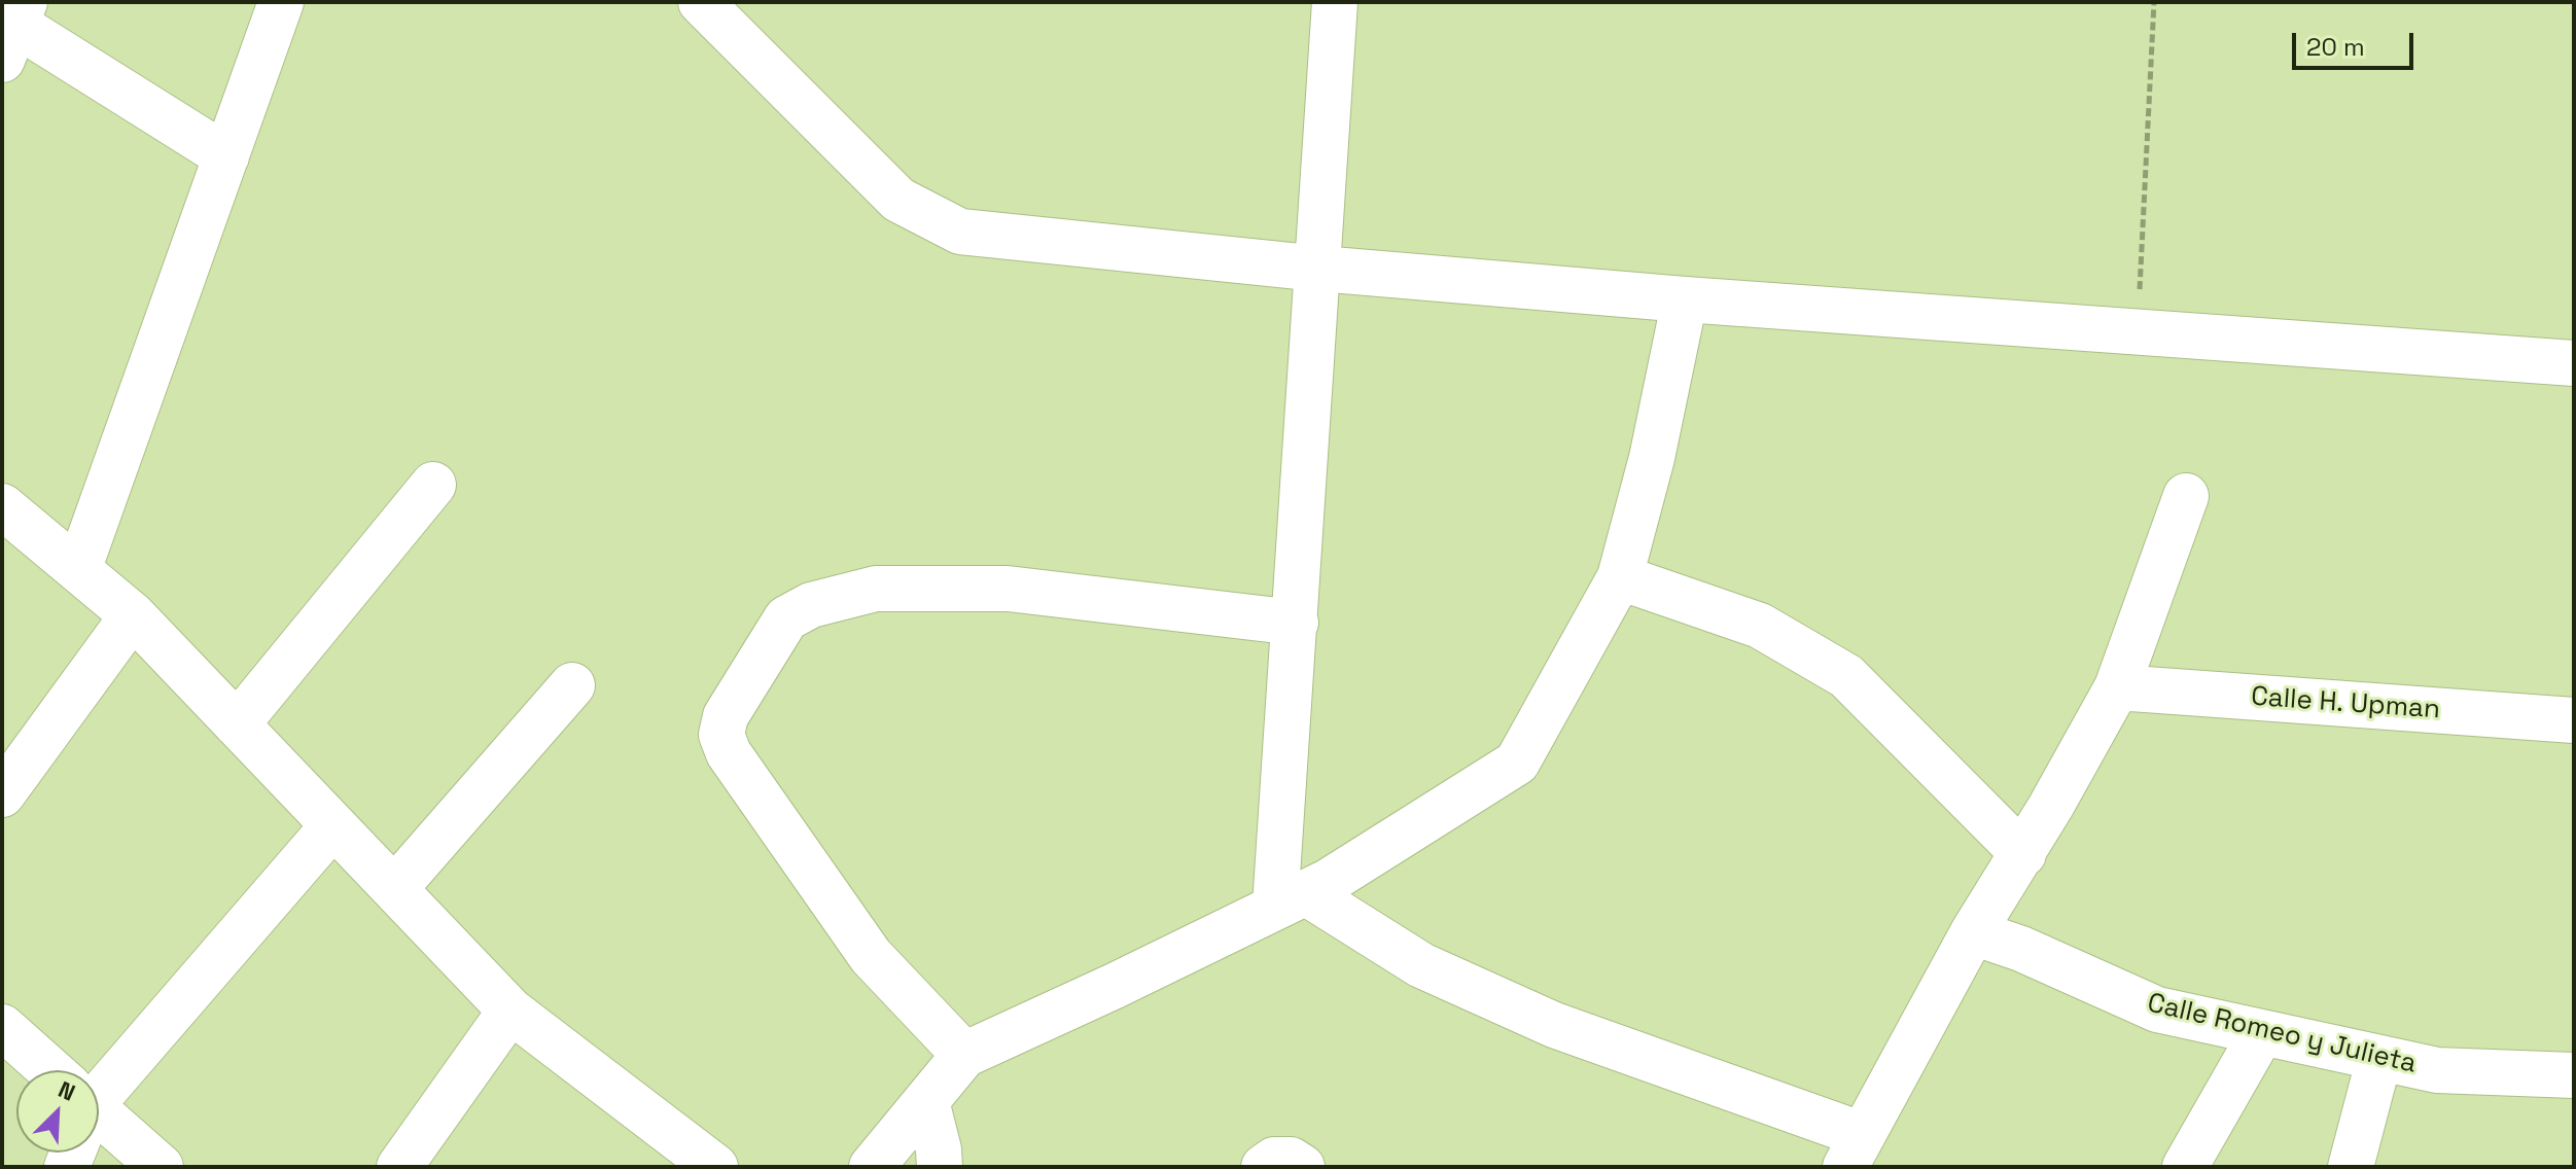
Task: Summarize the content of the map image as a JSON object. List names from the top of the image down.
{
  "streets": {
    "street": ["Calle H. Upman", "Calle Romeo y Julieta"]
  },
  "scale_bar": "20 m",
  "north": "top right"
}
